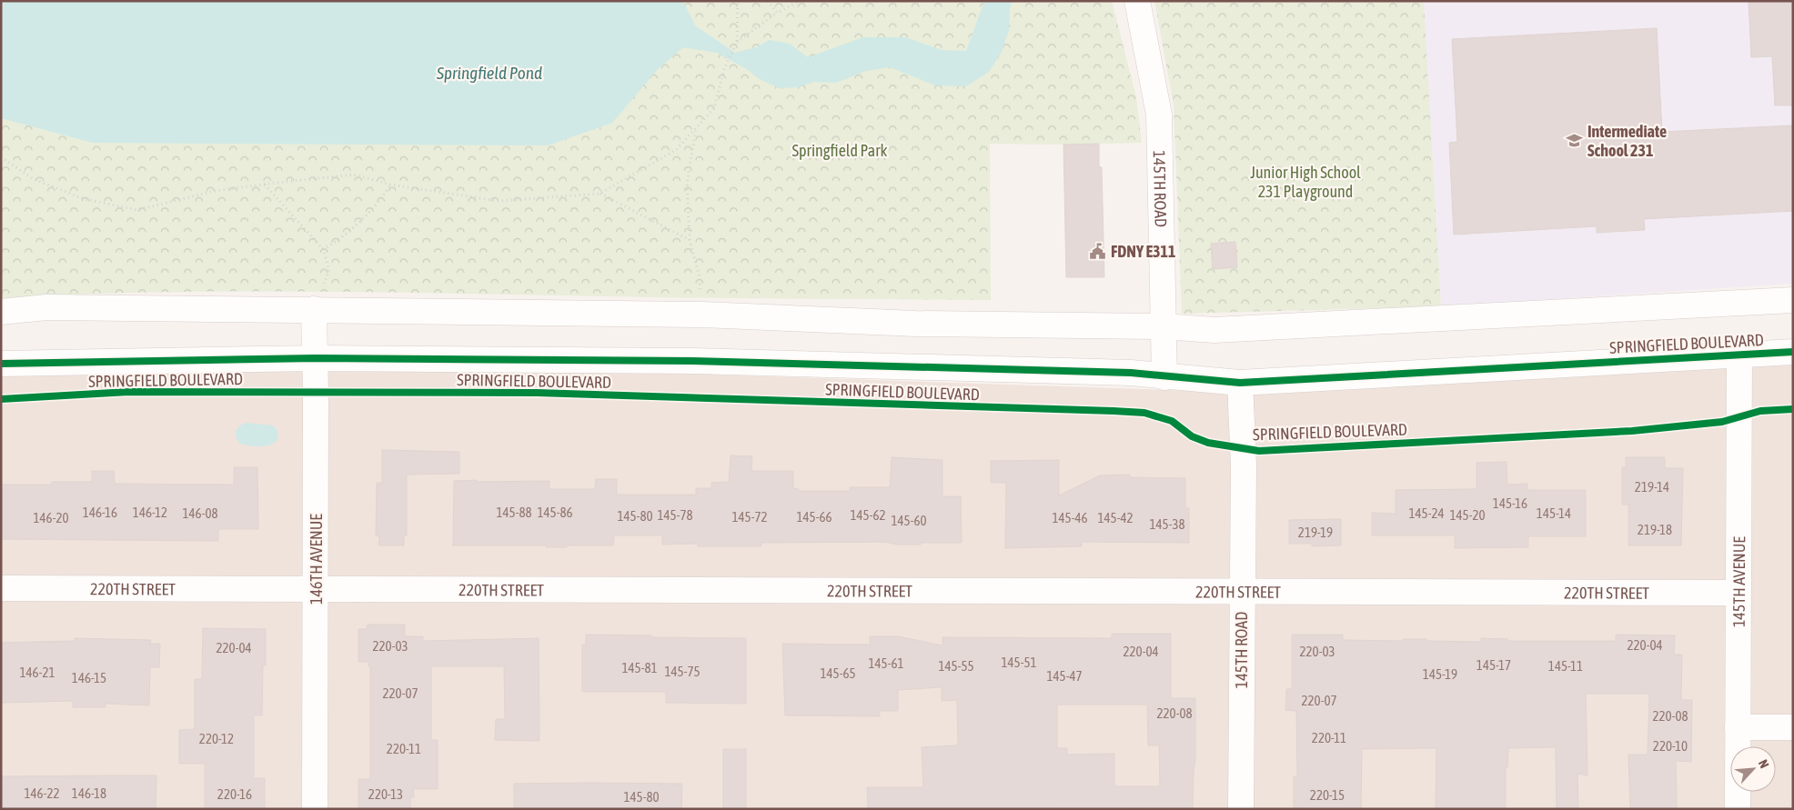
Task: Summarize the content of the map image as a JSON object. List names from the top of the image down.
{
  "streets": {
    "street": [
      "145TH ROAD",
      "SPRINGFIELD BOULEVARD",
      "146TH AVENUE",
      "145TH AVENUE",
      "220TH STREET"
    ]
  },
  "crossings": [
    ["145TH ROAD", "SPRINGFIELD BOULEVARD"],
    ["145TH ROAD", "220TH STREET"],
    ["SPRINGFIELD BOULEVARD", "146TH AVENUE"],
    ["SPRINGFIELD BOULEVARD", "145TH AVENUE"],
    ["146TH AVENUE", "220TH STREET"],
    ["145TH AVENUE", "220TH STREET"]
  ],
  "water": ["Springfield Pond"],
  "parks": ["Springfield Park", "Junior High School 231 Playground"],
  "places": {
    "school or university": ["Intermediate School 231"],
    "public building": ["FDNY E311"]
  },
  "house_numbers": [
    "219-14",
    "145-16",
    "146-16",
    "146-12",
    "145-88",
    "145-86",
    "146-08",
    "145-24",
    "145-14",
    "145-78",
    "145-62",
    "145-20",
    "145-80",
    "145-72",
    "145-66",
    "146-20",
    "145-46",
    "145-42",
    "145-60",
    "145-38",
    "219-18",
    "219-19",
    "220-04",
    "220-03",
    "220-04",
    "220-04",
    "220-03",
    "145-51",
    "145-61",
    "145-17",
    "145-55",
    "145-11",
    "145-81",
    "145-75",
    "146-21",
    "145-65",
    "145-19",
    "145-47",
    "146-15",
    "220-07",
    "220-07",
    "220-08",
    "220-08",
    "220-11",
    "220-12",
    "220-10",
    "220-11",
    "146-22",
    "146-18",
    "220-16",
    "220-13",
    "220-15",
    "145-80"
  ],
  "north": "top right"
}
